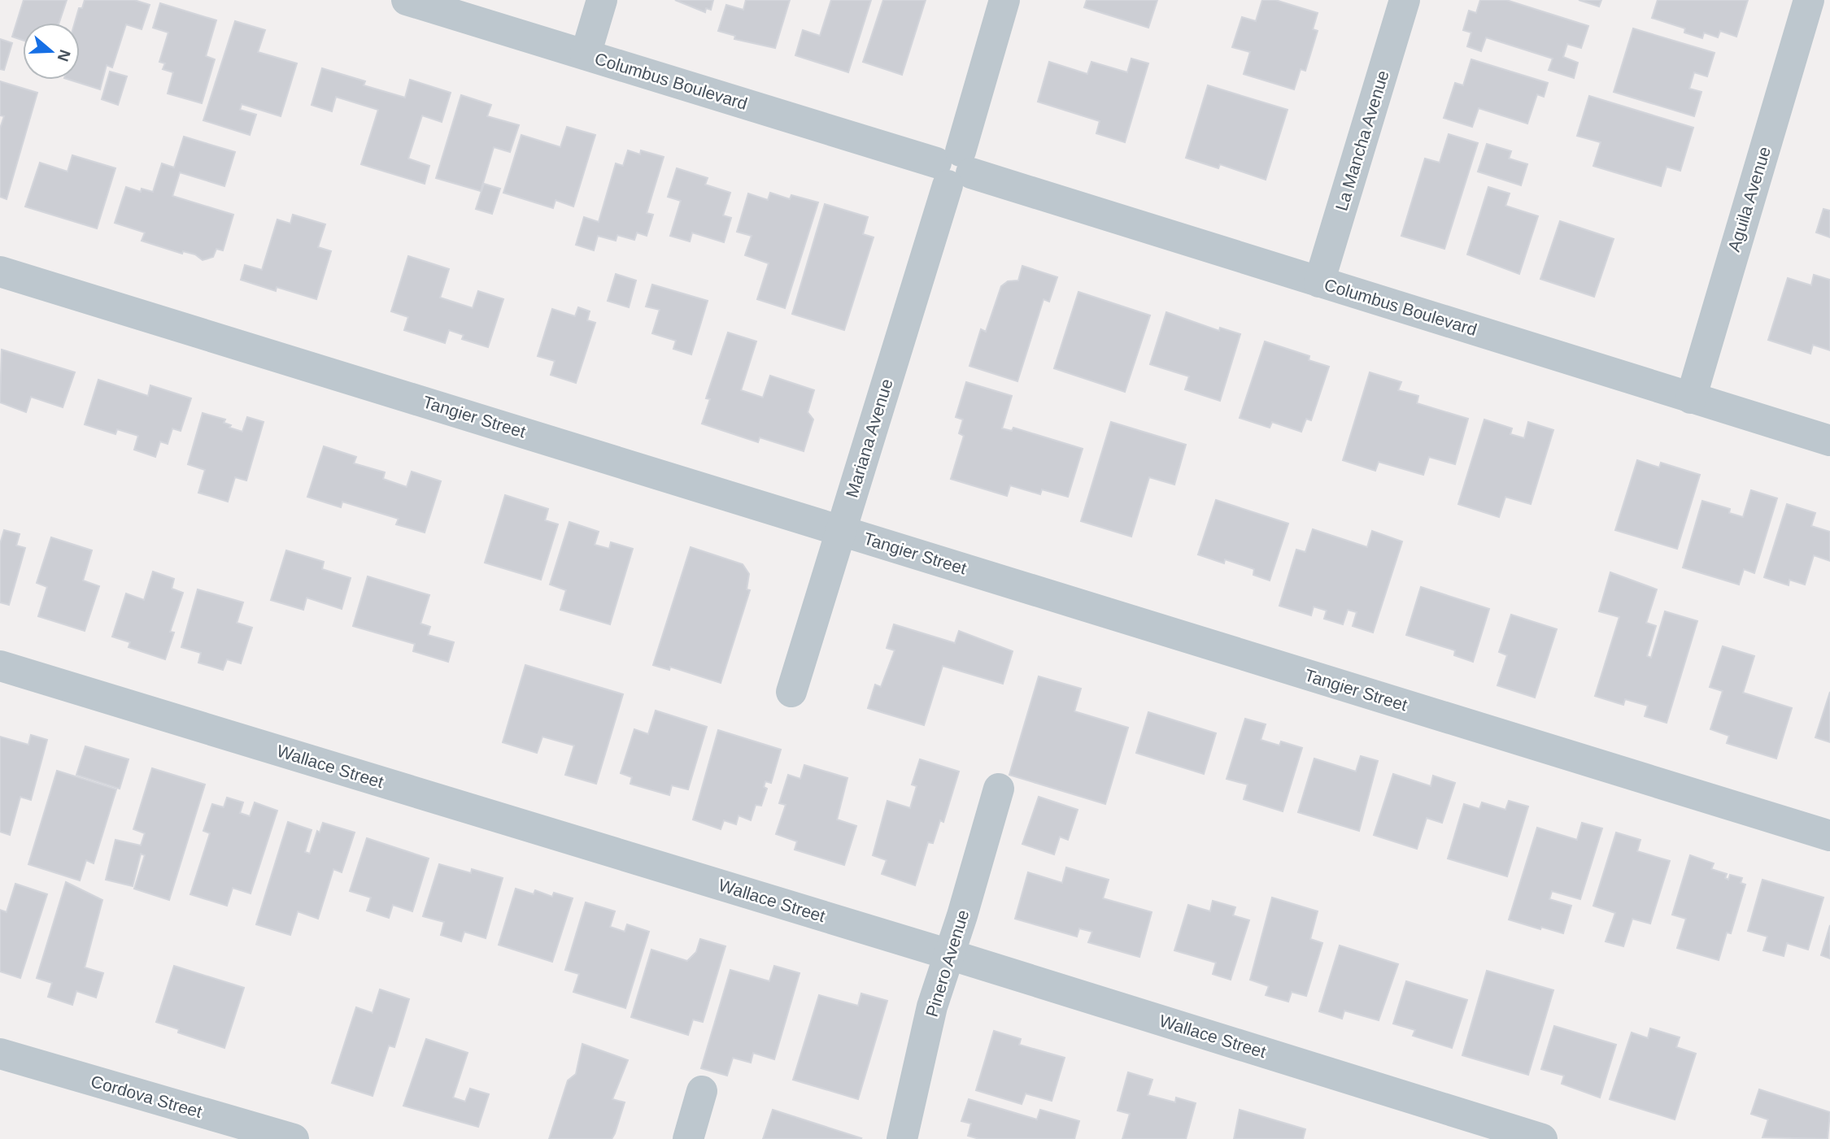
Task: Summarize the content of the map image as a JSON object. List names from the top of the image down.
{
  "streets": {
    "street": [
      "Columbus Boulevard",
      "La Mancha Avenue",
      "Aguila Avenue",
      "Tangier Street",
      "Mariana Avenue",
      "Wallace Street",
      "Pinero Avenue",
      "Cordova Street"
    ]
  },
  "crossings": [
    ["Columbus Boulevard", "La Mancha Avenue"],
    ["Columbus Boulevard", "Aguila Avenue"],
    ["Columbus Boulevard", "Mariana Avenue"],
    ["Tangier Street", "Mariana Avenue"],
    ["Wallace Street", "Pinero Avenue"]
  ],
  "north": "right"
}
